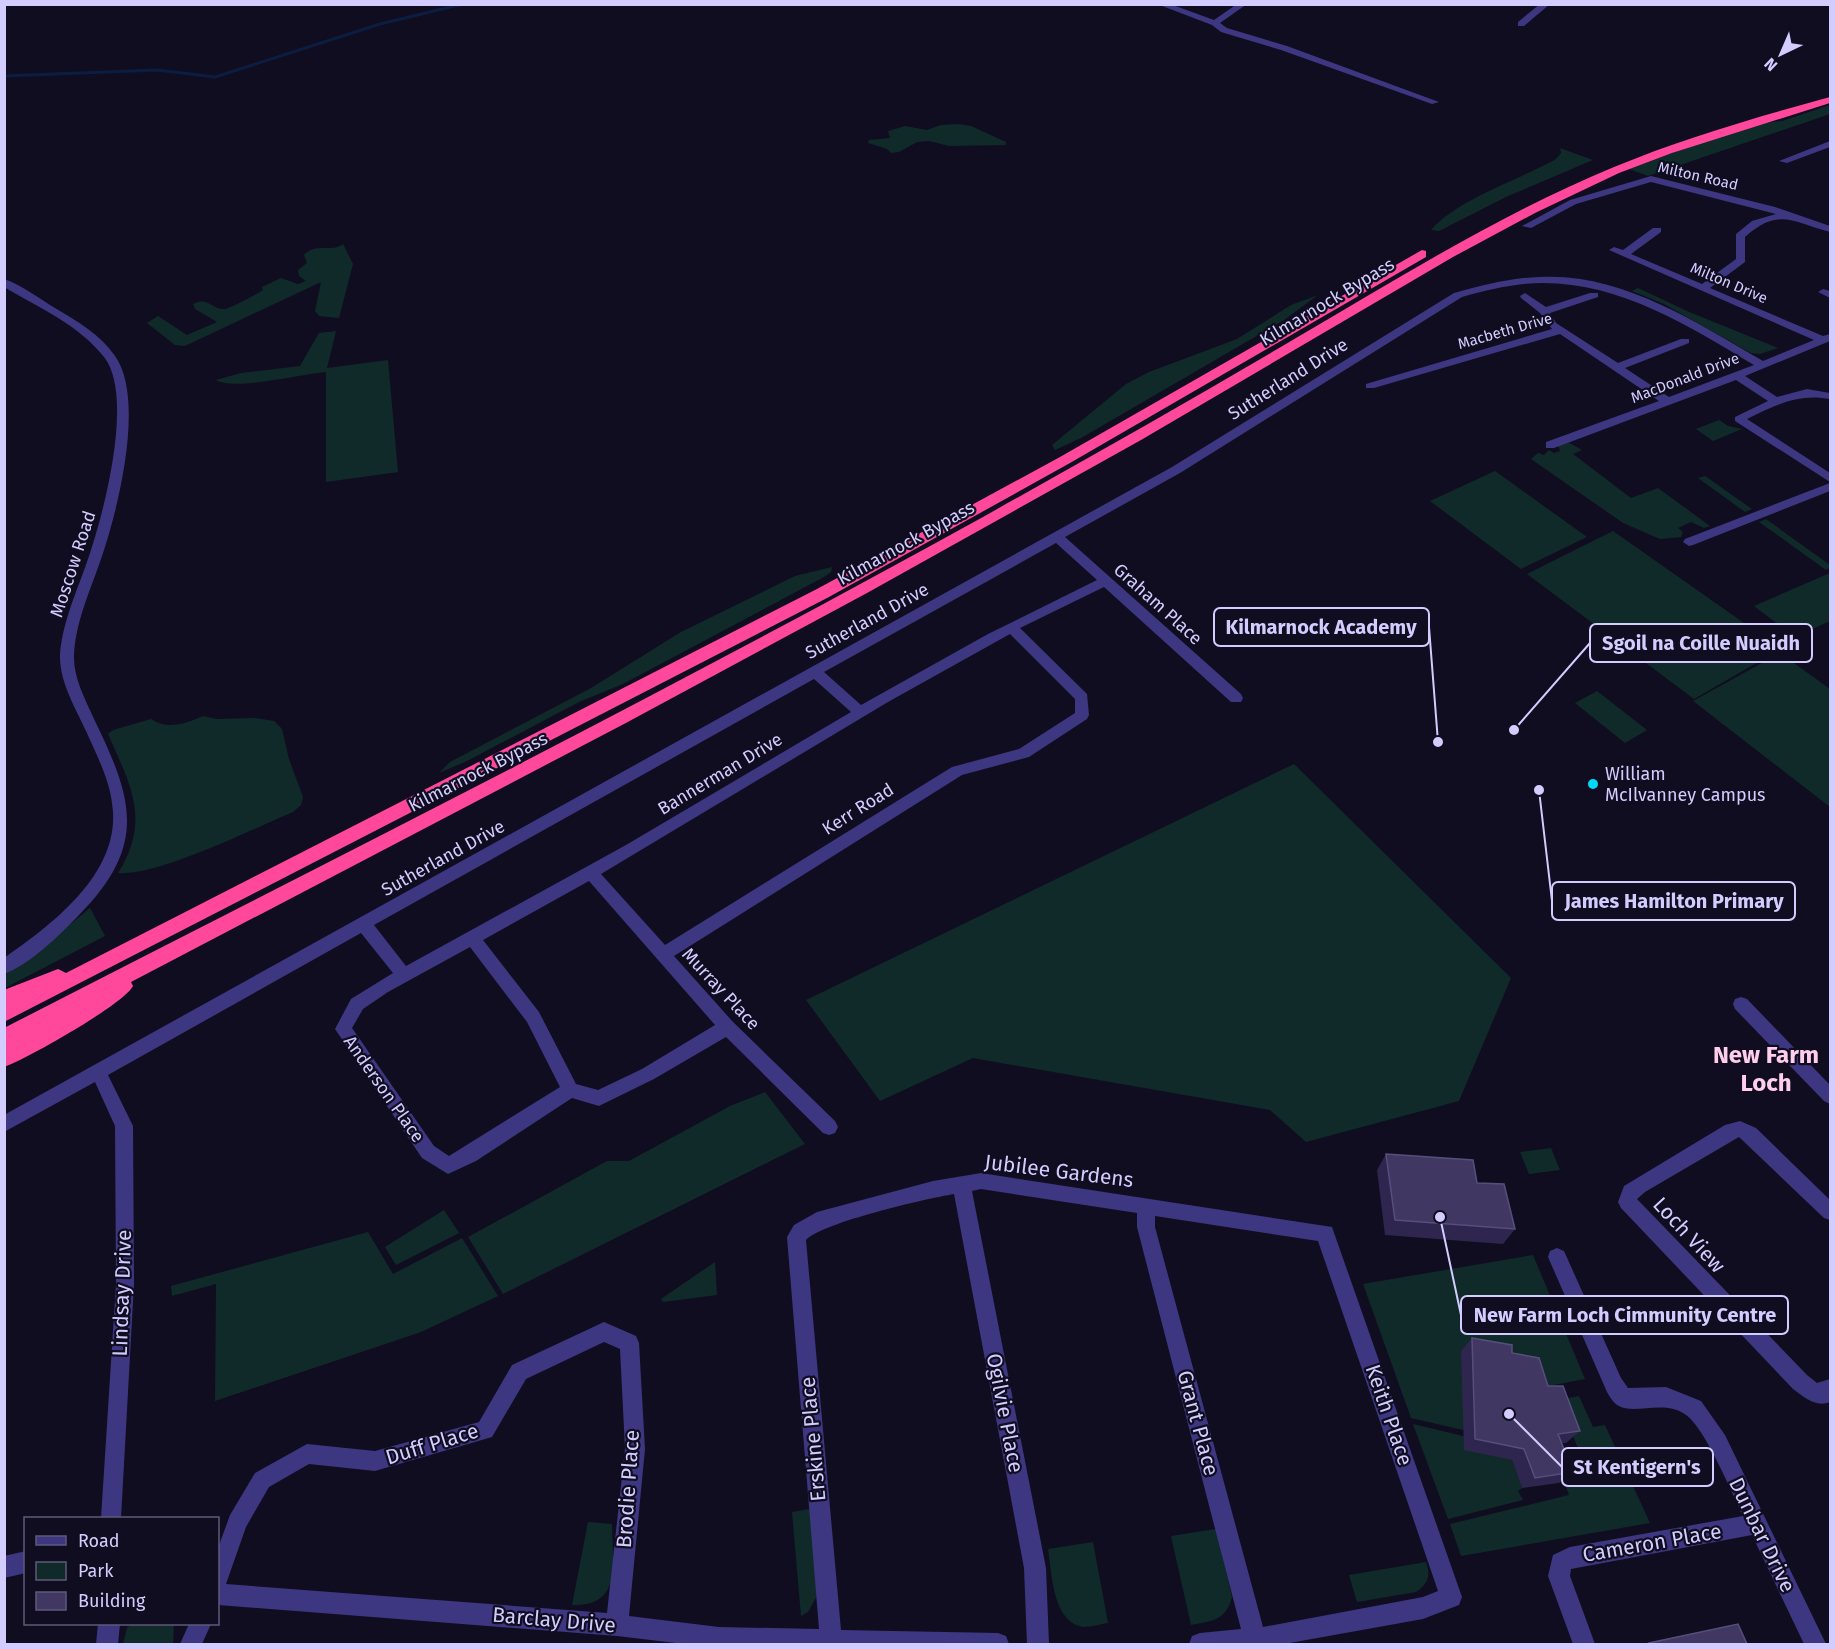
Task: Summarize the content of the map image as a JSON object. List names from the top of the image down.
{
  "streets": {
    "highway": ["Kilmarnock Bypass"],
    "street": [
      "Milton Road",
      "Milton Drive",
      "Macbeth Drive",
      "MacDonald Drive",
      "Sutherland Drive",
      "Moscow Road",
      "Graham Place",
      "Bannerman Drive",
      "Kerr Road",
      "Murray Place",
      "Anderson Place",
      "Jubilee Gardens",
      "Loch View",
      "Lindsay Drive",
      "Ogilvie Place",
      "Keith Place",
      "Grant Place",
      "Erskine Place",
      "Duff Place",
      "Brodie Place",
      "Dunbar Drive",
      "Cameron Place",
      "Barclay Drive"
    ]
  },
  "crossings": [
    ["Milton Drive", "MacDonald Drive"],
    ["Macbeth Drive", "MacDonald Drive"],
    ["MacDonald Drive", "Sutherland Drive"],
    ["Sutherland Drive", "Graham Place"],
    ["Sutherland Drive", "Lindsay Drive"],
    ["Graham Place", "Bannerman Drive"],
    ["Bannerman Drive", "Kerr Road"],
    ["Bannerman Drive", "Murray Place"],
    ["Bannerman Drive", "Anderson Place"],
    ["Kerr Road", "Murray Place"],
    ["Jubilee Gardens", "Ogilvie Place"],
    ["Jubilee Gardens", "Keith Place"],
    ["Jubilee Gardens", "Grant Place"],
    ["Jubilee Gardens", "Erskine Place"],
    ["Keith Place", "Grant Place"],
    ["Erskine Place", "Barclay Drive"],
    ["Duff Place", "Brodie Place"],
    ["Brodie Place", "Barclay Drive"],
    ["Dunbar Drive", "Cameron Place"]
  ],
  "districts": ["New Farm Loch"],
  "places": [
    "Sgoil na Coille Nuaidh",
    "Kilmarnock Academy",
    "William McIlvanney Campus",
    "James Hamilton Primary",
    "New Farm Loch Cimmunity Centre",
    "St Kentigern's"
  ],
  "legend": ["Road", "Park", "Building"],
  "north": "bottom left"
}
